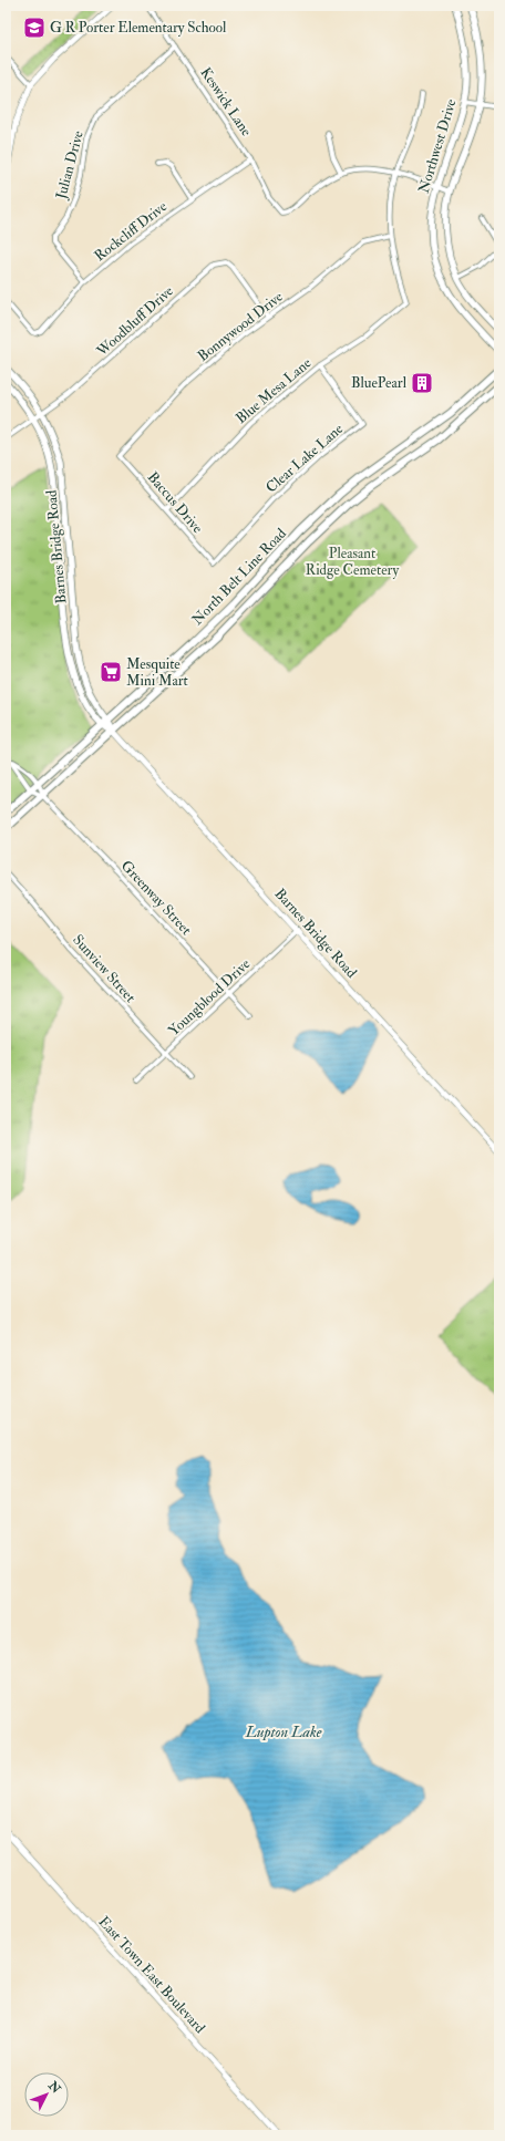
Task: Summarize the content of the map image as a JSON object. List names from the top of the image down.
{
  "streets": {
    "main road": ["Northwest Drive", "Barnes Bridge Road", "North Belt Line Road"],
    "street": [
      "Keswick Lane",
      "Julian Drive",
      "Rockcliff Drive",
      "Woodbluff Drive",
      "Bonnywood Drive",
      "Blue Mesa Lane",
      "Clear Lake Lane",
      "Baccus Drive",
      "Greenway Street",
      "Sunview Street",
      "Youngblood Drive",
      "East Town East Boulevard"
    ]
  },
  "crossings": [
    ["Keswick Lane", "Julian Drive"],
    ["Keswick Lane", "Rockcliff Drive"],
    ["Julian Drive", "Rockcliff Drive"],
    ["Woodbluff Drive", "Bonnywood Drive"],
    ["Woodbluff Drive", "Barnes Bridge Road"],
    ["Bonnywood Drive", "Blue Mesa Lane"],
    ["Bonnywood Drive", "Baccus Drive"],
    ["Blue Mesa Lane", "Clear Lake Lane"],
    ["Blue Mesa Lane", "Baccus Drive"],
    ["Clear Lake Lane", "Baccus Drive"],
    ["Barnes Bridge Road", "North Belt Line Road"],
    ["Barnes Bridge Road", "Youngblood Drive"],
    ["North Belt Line Road", "Greenway Street"],
    ["Greenway Street", "Youngblood Drive"],
    ["Sunview Street", "Youngblood Drive"]
  ],
  "water": ["Lupton Lake"],
  "parks": ["Pleasant Ridge Cemetery"],
  "places": {
    "school or university": ["G R Porter Elementary School"],
    "building": ["BluePearl"],
    "supermarket": ["Mesquite Mini Mart"]
  },
  "north": "top right"
}
